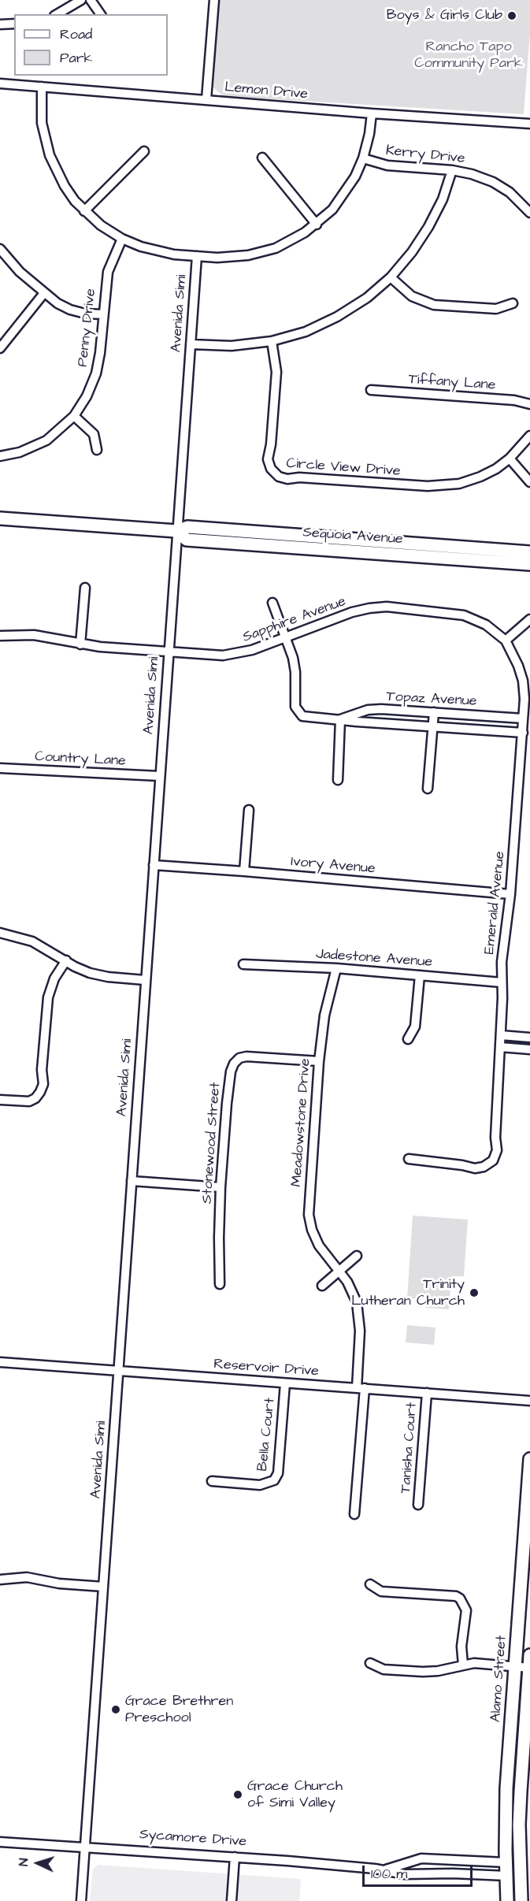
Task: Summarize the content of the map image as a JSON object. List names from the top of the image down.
{
  "streets": {
    "street": [
      "Lemon Drive",
      "Kerry Drive",
      "Avenida Simi",
      "Penny Drive",
      "Tiffany Lane",
      "Circle View Drive",
      "Sequoia Avenue",
      "Sapphire Avenue",
      "Topaz Avenue",
      "Country Lane",
      "Ivory Avenue",
      "Emerald Avenue",
      "Jadestone Avenue",
      "Meadowstone Drive",
      "Stonewood Street",
      "Reservoir Drive",
      "Bella Court",
      "Tanisha Court",
      "Alamo Street",
      "Sycamore Drive"
    ]
  },
  "crossings": [
    ["Avenida Simi", "Sequoia Avenue"],
    ["Avenida Simi", "Sapphire Avenue"],
    ["Avenida Simi", "Country Lane"],
    ["Avenida Simi", "Ivory Avenue"],
    ["Avenida Simi", "Reservoir Drive"],
    ["Avenida Simi", "Sycamore Drive"],
    ["Sapphire Avenue", "Topaz Avenue"],
    ["Sapphire Avenue", "Emerald Avenue"],
    ["Topaz Avenue", "Emerald Avenue"],
    ["Ivory Avenue", "Emerald Avenue"],
    ["Emerald Avenue", "Jadestone Avenue"],
    ["Jadestone Avenue", "Meadowstone Drive"],
    ["Meadowstone Drive", "Stonewood Street"],
    ["Meadowstone Drive", "Reservoir Drive"],
    ["Reservoir Drive", "Bella Court"],
    ["Reservoir Drive", "Tanisha Court"],
    ["Alamo Street", "Sycamore Drive"]
  ],
  "parks": ["Rancho Tapo Community Park"],
  "places": [
    "Boys & Girls Club",
    "Trinity Lutheran Church",
    "Grace Brethren Preschool",
    "Grace Church of Simi Valley"
  ],
  "legend": ["Road", "Park"],
  "scale_bar": "100 m",
  "north": "left"
}
